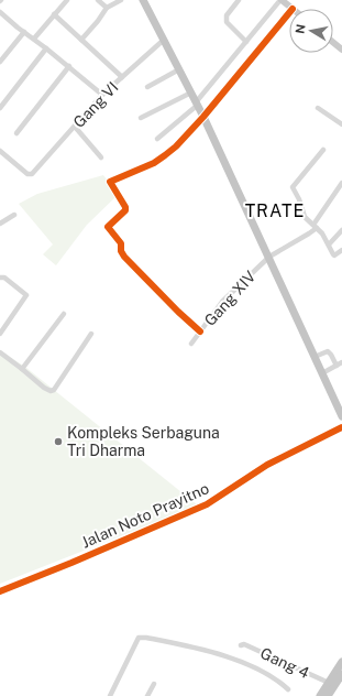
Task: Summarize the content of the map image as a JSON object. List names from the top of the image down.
{
  "streets": {
    "street": [
      "Gang VI",
      "Gang XIV",
      "Jalan Noto Prayitno",
      "Gang 4"
    ]
  },
  "districts": ["TRATE"],
  "places": ["Kompleks Serbaguna Tri Dharma"],
  "north": "left"
}
